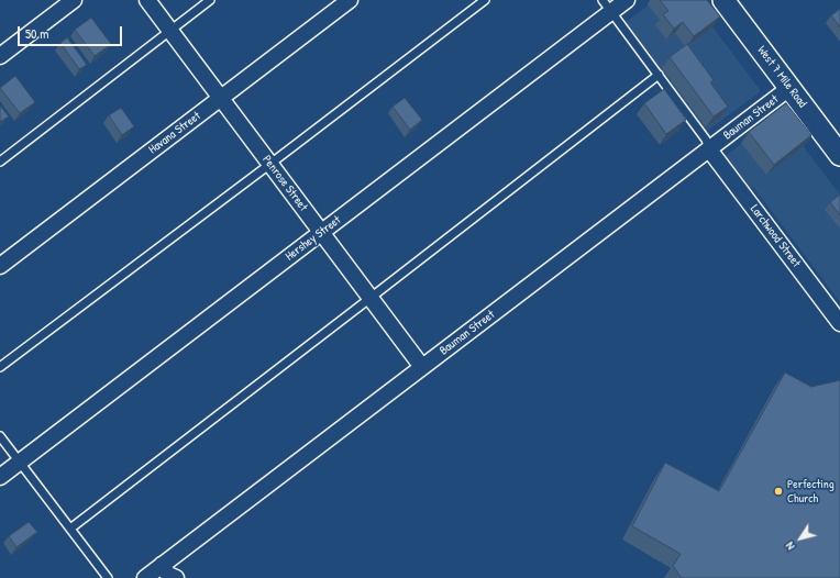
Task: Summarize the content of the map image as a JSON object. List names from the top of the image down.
{
  "streets": {
    "main road": ["West 7 Mile Road"],
    "street": [
      "Bauman Street",
      "Havana Street",
      "Penrose Street",
      "Larchwood Street",
      "Hershey Street"
    ]
  },
  "crossings": [
    ["West 7 Mile Road", "Bauman Street"],
    ["Bauman Street", "Penrose Street"],
    ["Bauman Street", "Larchwood Street"],
    ["Havana Street", "Penrose Street"],
    ["Penrose Street", "Hershey Street"]
  ],
  "places": ["Perfecting Church"],
  "scale_bar": "50 m",
  "north": "bottom left"
}
